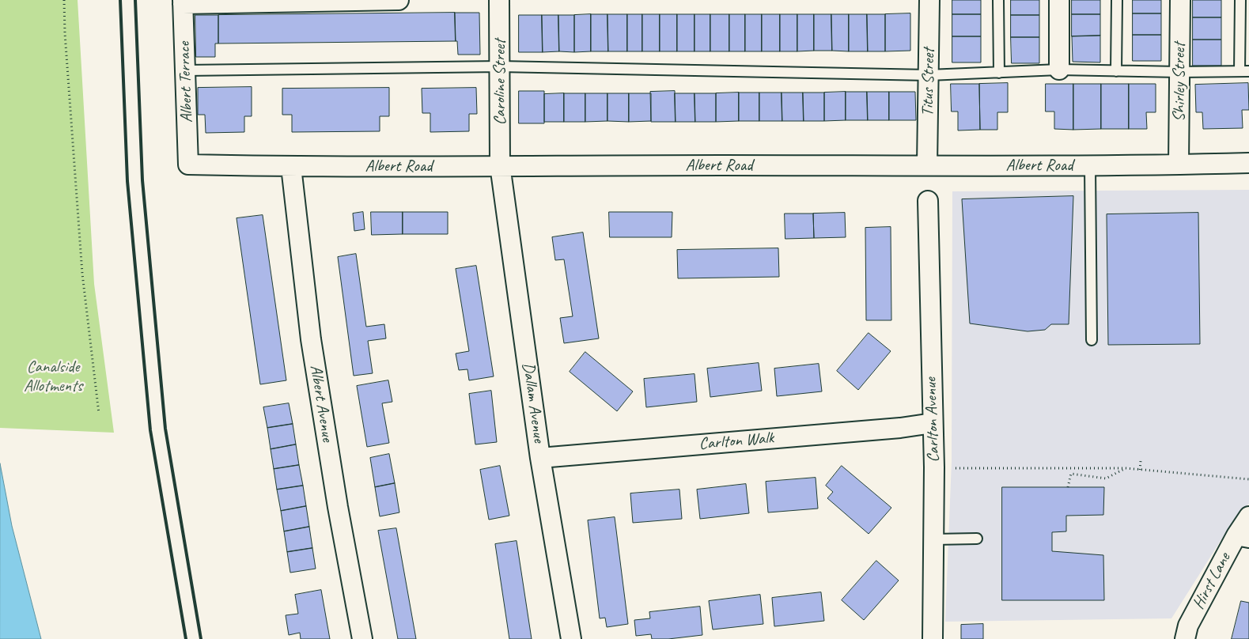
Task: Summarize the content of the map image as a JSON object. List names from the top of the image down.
{
  "streets": {
    "street": [
      "Albert Terrace",
      "Caroline Street",
      "Titus Street",
      "Shirley Street",
      "Albert Road",
      "Dallam Avenue",
      "Albert Avenue",
      "Carlton Avenue",
      "Carlton Walk",
      "Hirst Lane"
    ]
  },
  "crossings": [
    ["Albert Terrace", "Albert Road"],
    ["Caroline Street", "Albert Road"],
    ["Caroline Street", "Dallam Avenue"],
    ["Titus Street", "Albert Road"],
    ["Shirley Street", "Albert Road"],
    ["Albert Road", "Dallam Avenue"],
    ["Albert Road", "Albert Avenue"],
    ["Dallam Avenue", "Carlton Walk"],
    ["Carlton Avenue", "Carlton Walk"]
  ],
  "parks": ["Canalside Allotments"]
}
